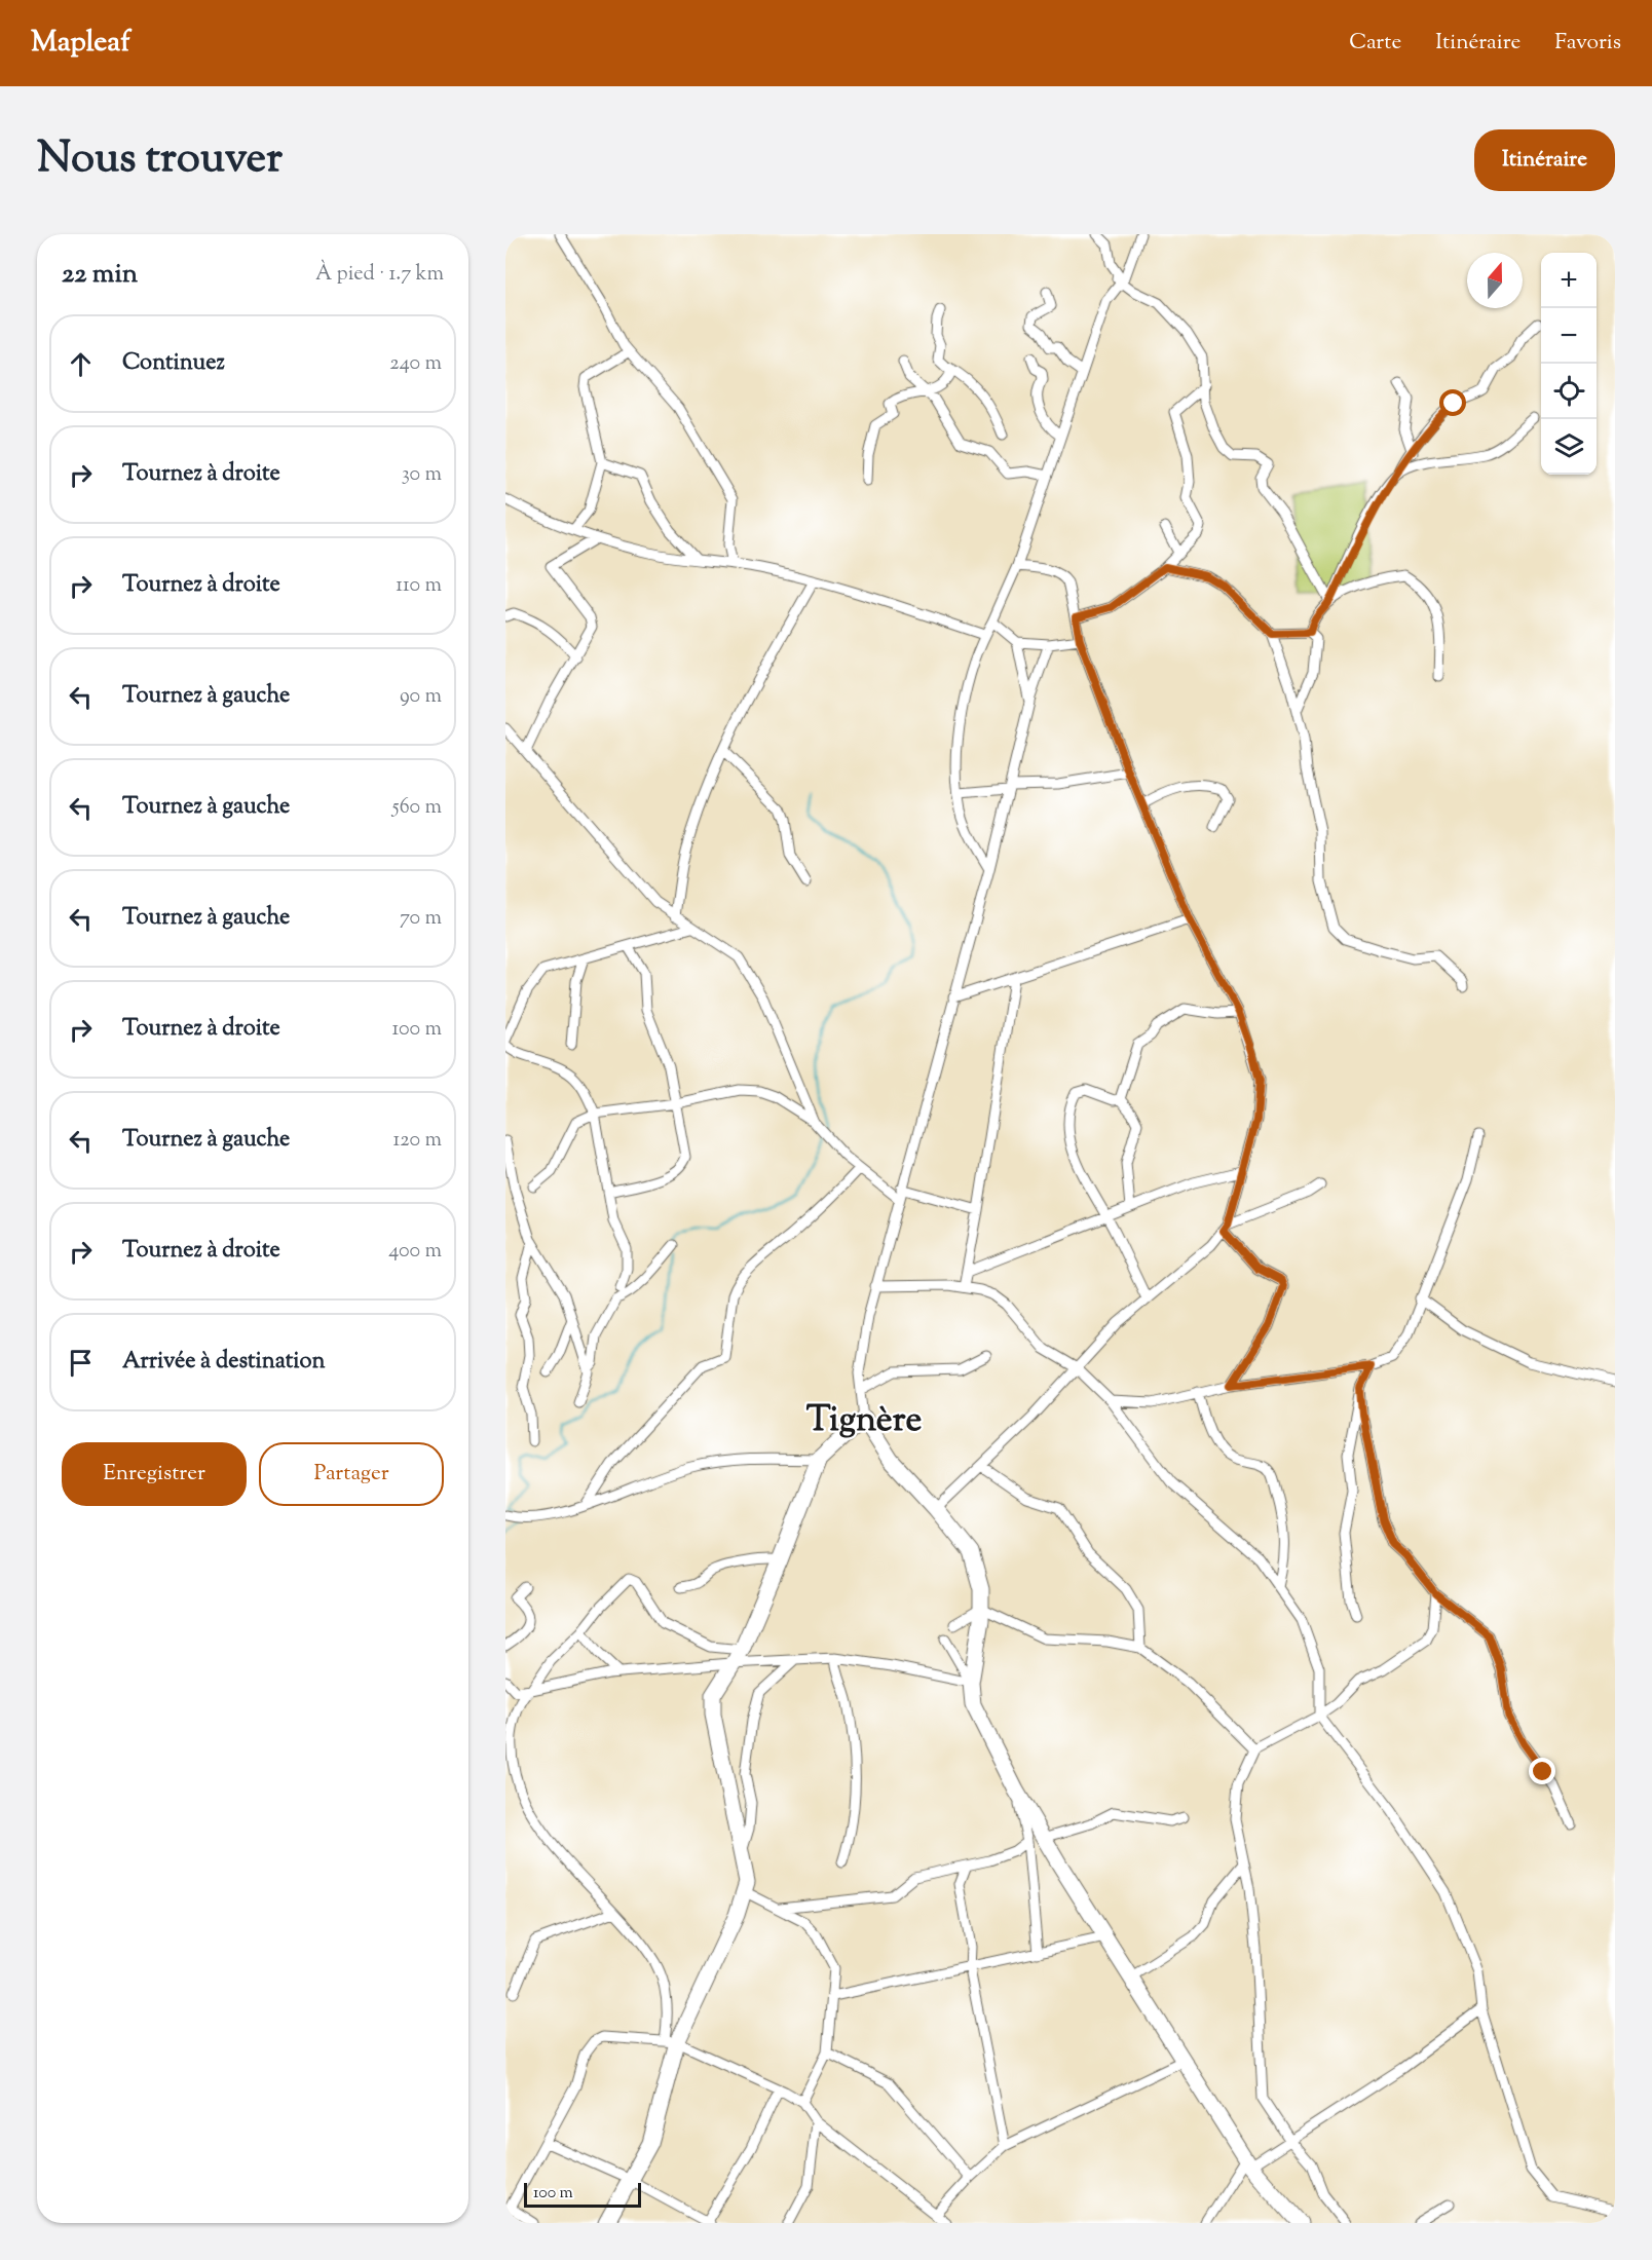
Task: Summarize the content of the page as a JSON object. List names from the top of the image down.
{
  "districts": ["Tignère"],
  "scale_bar": "100 m",
  "north": "top",
  "page": {
    "header": "Mapleaf",
    "nav": ["Carte", "Itinéraire", "Favoris"],
    "title": "Nous trouver",
    "buttons": [
      "Itinéraire",
      ["Enregistrer", "Partager"]
    ],
    "heading": ["22 min", "À pied · 1.7 km"],
    "map_buttons": ["+", "−"],
    "list": [
      ["Continuez", "240 m"],
      ["Tournez à droite", "30 m"],
      ["Tournez à droite", "110 m"],
      ["Tournez à gauche", "90 m"],
      ["Tournez à gauche", "560 m"],
      ["Tournez à gauche", "70 m"],
      ["Tournez à droite", "100 m"],
      ["Tournez à gauche", "120 m"],
      ["Tournez à droite", "400 m"],
      "Arrivée à destination"
    ],
    "scale": "100 m"
  }
}
